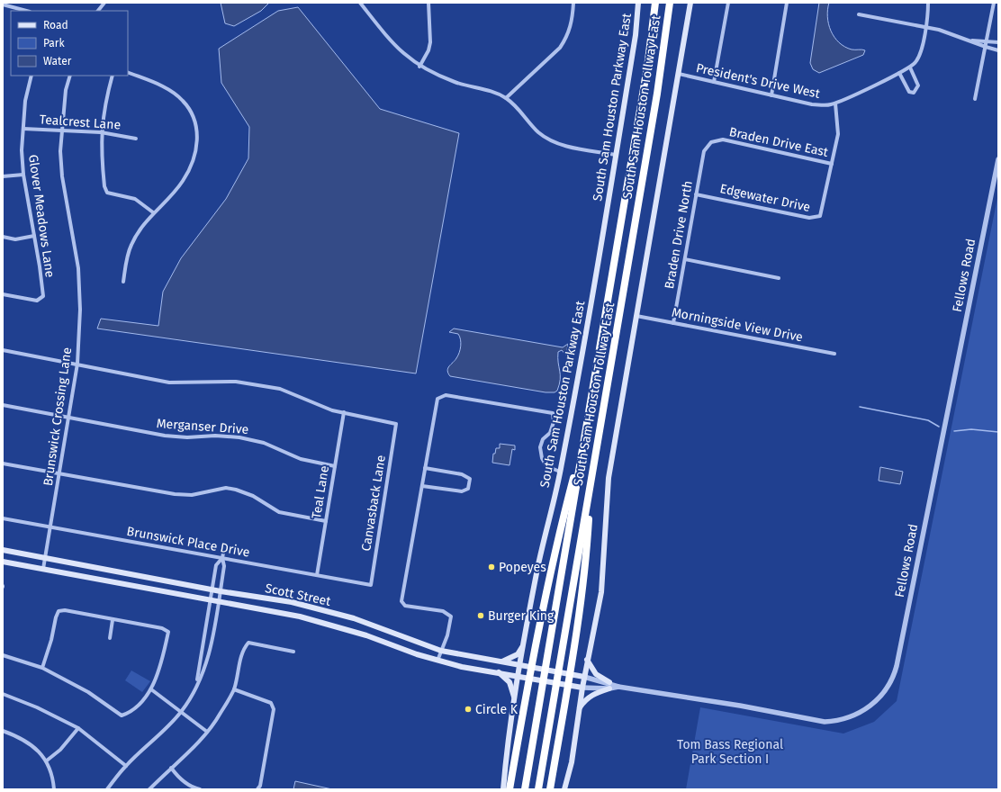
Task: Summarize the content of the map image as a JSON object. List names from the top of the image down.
{
  "streets": {
    "highway": ["South Sam Houston Tollway East"],
    "main road": ["South Sam Houston Parkway East", "Scott Street"],
    "street": [
      "President's Drive West",
      "Tealcrest Lane",
      "Braden Drive East",
      "Edgewater Drive",
      "Glover Meadows Lane",
      "Braden Drive North",
      "Fellows Road",
      "Morningside View Drive",
      "Brunswick Crossing Lane",
      "Merganser Drive",
      "Teal Lane",
      "Canvasback Lane",
      "Brunswick Place Drive"
    ]
  },
  "crossings": [
    ["South Sam Houston Parkway East", "Scott Street"],
    ["Tealcrest Lane", "Glover Meadows Lane"],
    ["Tealcrest Lane", "Brunswick Crossing Lane"],
    ["Braden Drive East", "Edgewater Drive"],
    ["Braden Drive East", "Braden Drive North"],
    ["Edgewater Drive", "Braden Drive North"],
    ["Braden Drive North", "Morningside View Drive"],
    ["Fellows Road", "Scott Street"],
    ["Brunswick Crossing Lane", "Merganser Drive"],
    ["Brunswick Crossing Lane", "Brunswick Place Drive"],
    ["Brunswick Crossing Lane", "Scott Street"],
    ["Merganser Drive", "Teal Lane"],
    ["Teal Lane", "Canvasback Lane"],
    ["Teal Lane", "Brunswick Place Drive"],
    ["Canvasback Lane", "Brunswick Place Drive"]
  ],
  "parks": ["Tom Bass Regional Park Section I"],
  "places": ["Popeyes", "Burger King", "Circle K"],
  "legend": ["Road", "Park", "Water"]
}
